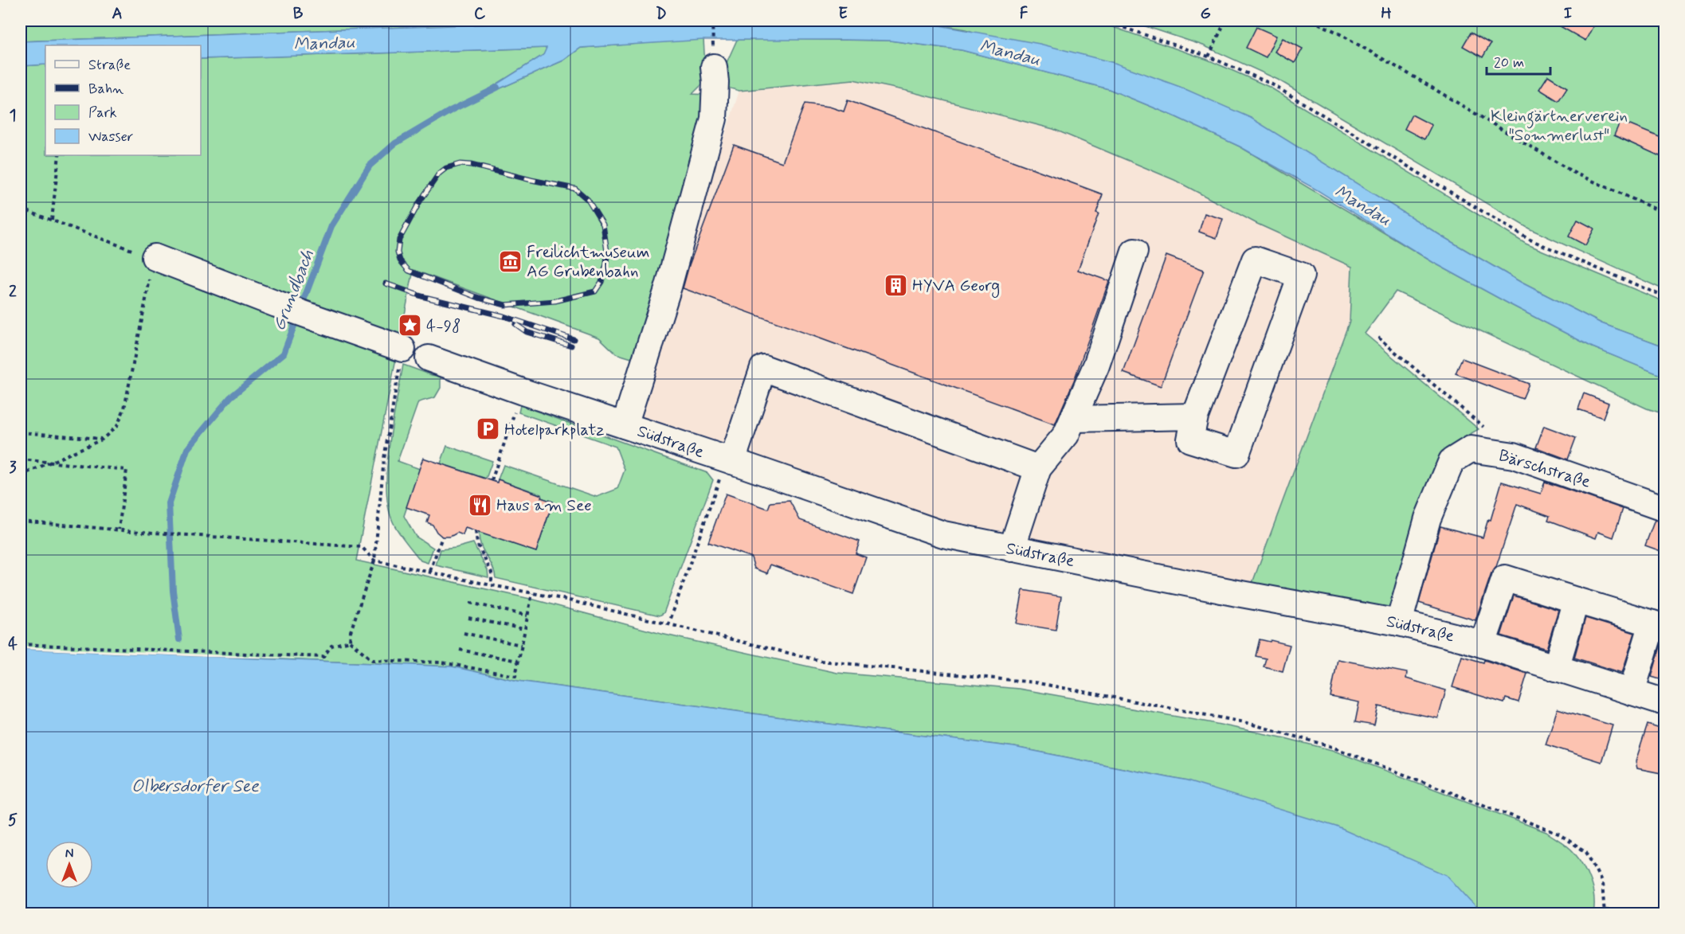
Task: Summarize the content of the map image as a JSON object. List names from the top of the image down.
{
  "streets": {
    "street": ["Südstraße", "Bärschstraße"]
  },
  "crossings": [
    ["Südstraße", "Bärschstraße"]
  ],
  "water": ["Mandau", "Grundbach", "Olbersdorfer See"],
  "parks": ["Kleingärtnerverein \"Sommerlust\""],
  "places": {
    "museum": ["Freilichtmuseum AG Grubenbahn"],
    "building": ["HYVA Georg"],
    "place": ["4-98"],
    "parking": ["Hotelparkplatz"],
    "restaurant": ["Haus am See"]
  },
  "legend": [
    "Straße",
    "Bahn",
    "Park",
    "Wasser"
  ],
  "scale_bar": "20 m",
  "north": "top",
  "grid": {
    "columns": [
      "A",
      "B",
      "C",
      "D",
      "E",
      "F",
      "G",
      "H",
      "I"
    ],
    "rows": [
      "1",
      "2",
      "3",
      "4",
      "5"
    ]
  }
}
